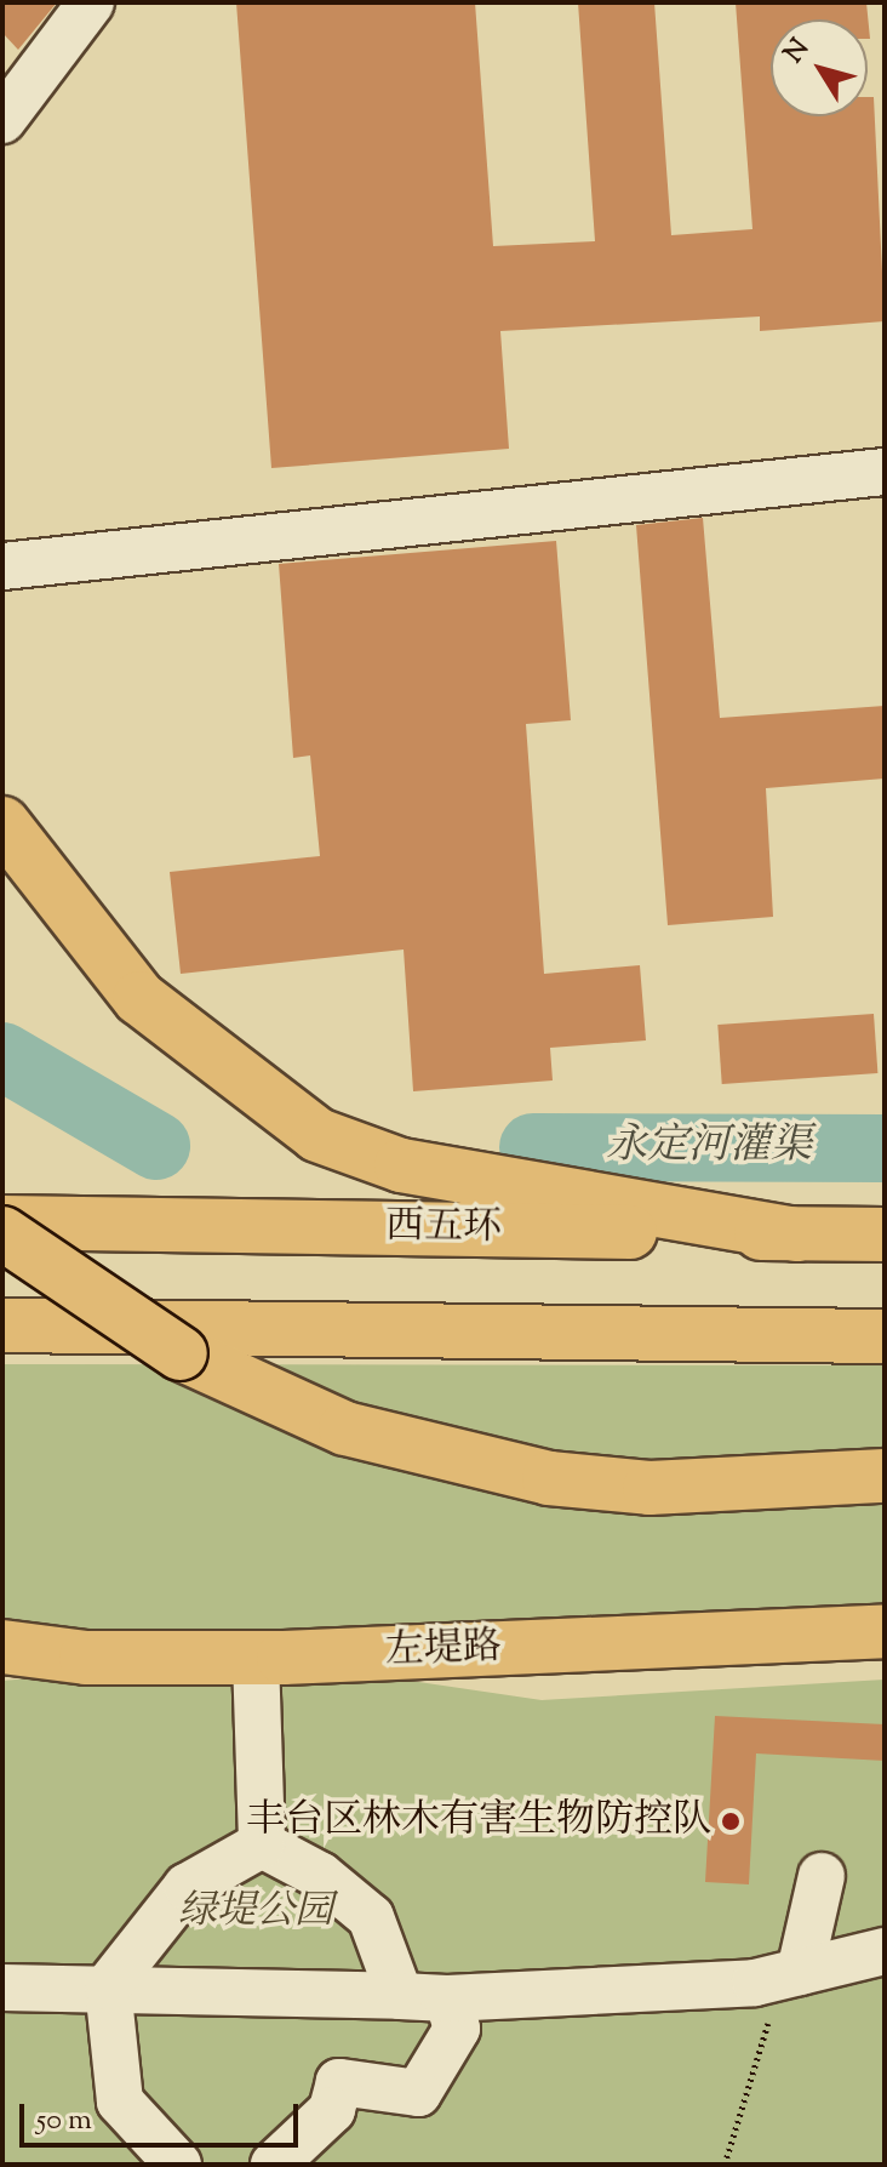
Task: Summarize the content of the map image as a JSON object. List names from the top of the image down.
{
  "streets": {
    "main road": ["西五环", "左堤路"]
  },
  "water": ["永定河灌渠"],
  "parks": ["绿堤公园"],
  "places": ["丰台区林木有害生物防控队"],
  "scale_bar": "50 m",
  "north": "top left"
}
